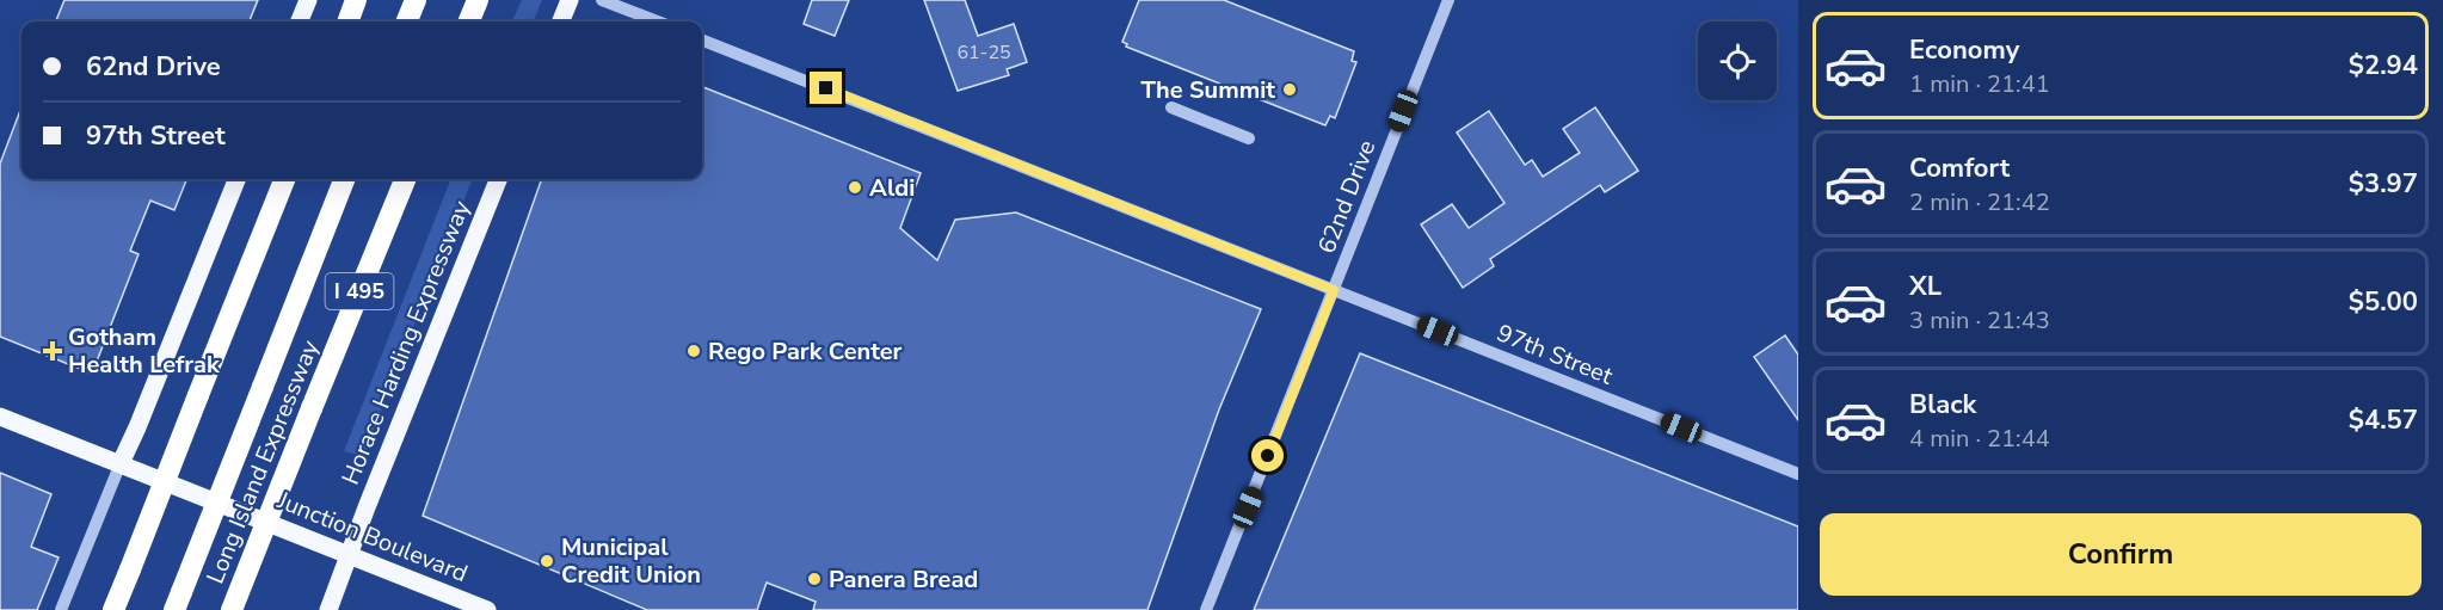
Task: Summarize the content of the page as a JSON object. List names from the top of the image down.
{
  "streets": {
    "highway": ["I 495", "Long Island Expressway"],
    "main road": ["Horace Harding Expressway", "Junction Boulevard"],
    "street": ["62nd Drive", "97th Street"]
  },
  "crossings": [
    ["62nd Drive", "97th Street"],
    ["Horace Harding Expressway", "Junction Boulevard"]
  ],
  "places": {
    "other": [
      "The Summit",
      "Aldi",
      "Rego Park Center",
      "Municipal Credit Union",
      "Panera Bread"
    ],
    "health": ["Gotham Health Lefrak"]
  },
  "house_numbers": ["61-25"],
  "page": {
    "list": [
      {
        "name": "Economy",
        "note": "1 min · 21:41",
        "value": "$2.94"
      },
      {
        "name": "Comfort",
        "note": "2 min · 21:42",
        "value": "$3.97"
      },
      {
        "name": "XL",
        "note": "3 min · 21:43",
        "value": "$5.00"
      },
      {
        "name": "Black",
        "note": "4 min · 21:44",
        "value": "$4.57"
      }
    ],
    "banner": ["62nd Drive", "97th Street"],
    "buttons": "Confirm"
  }
}
